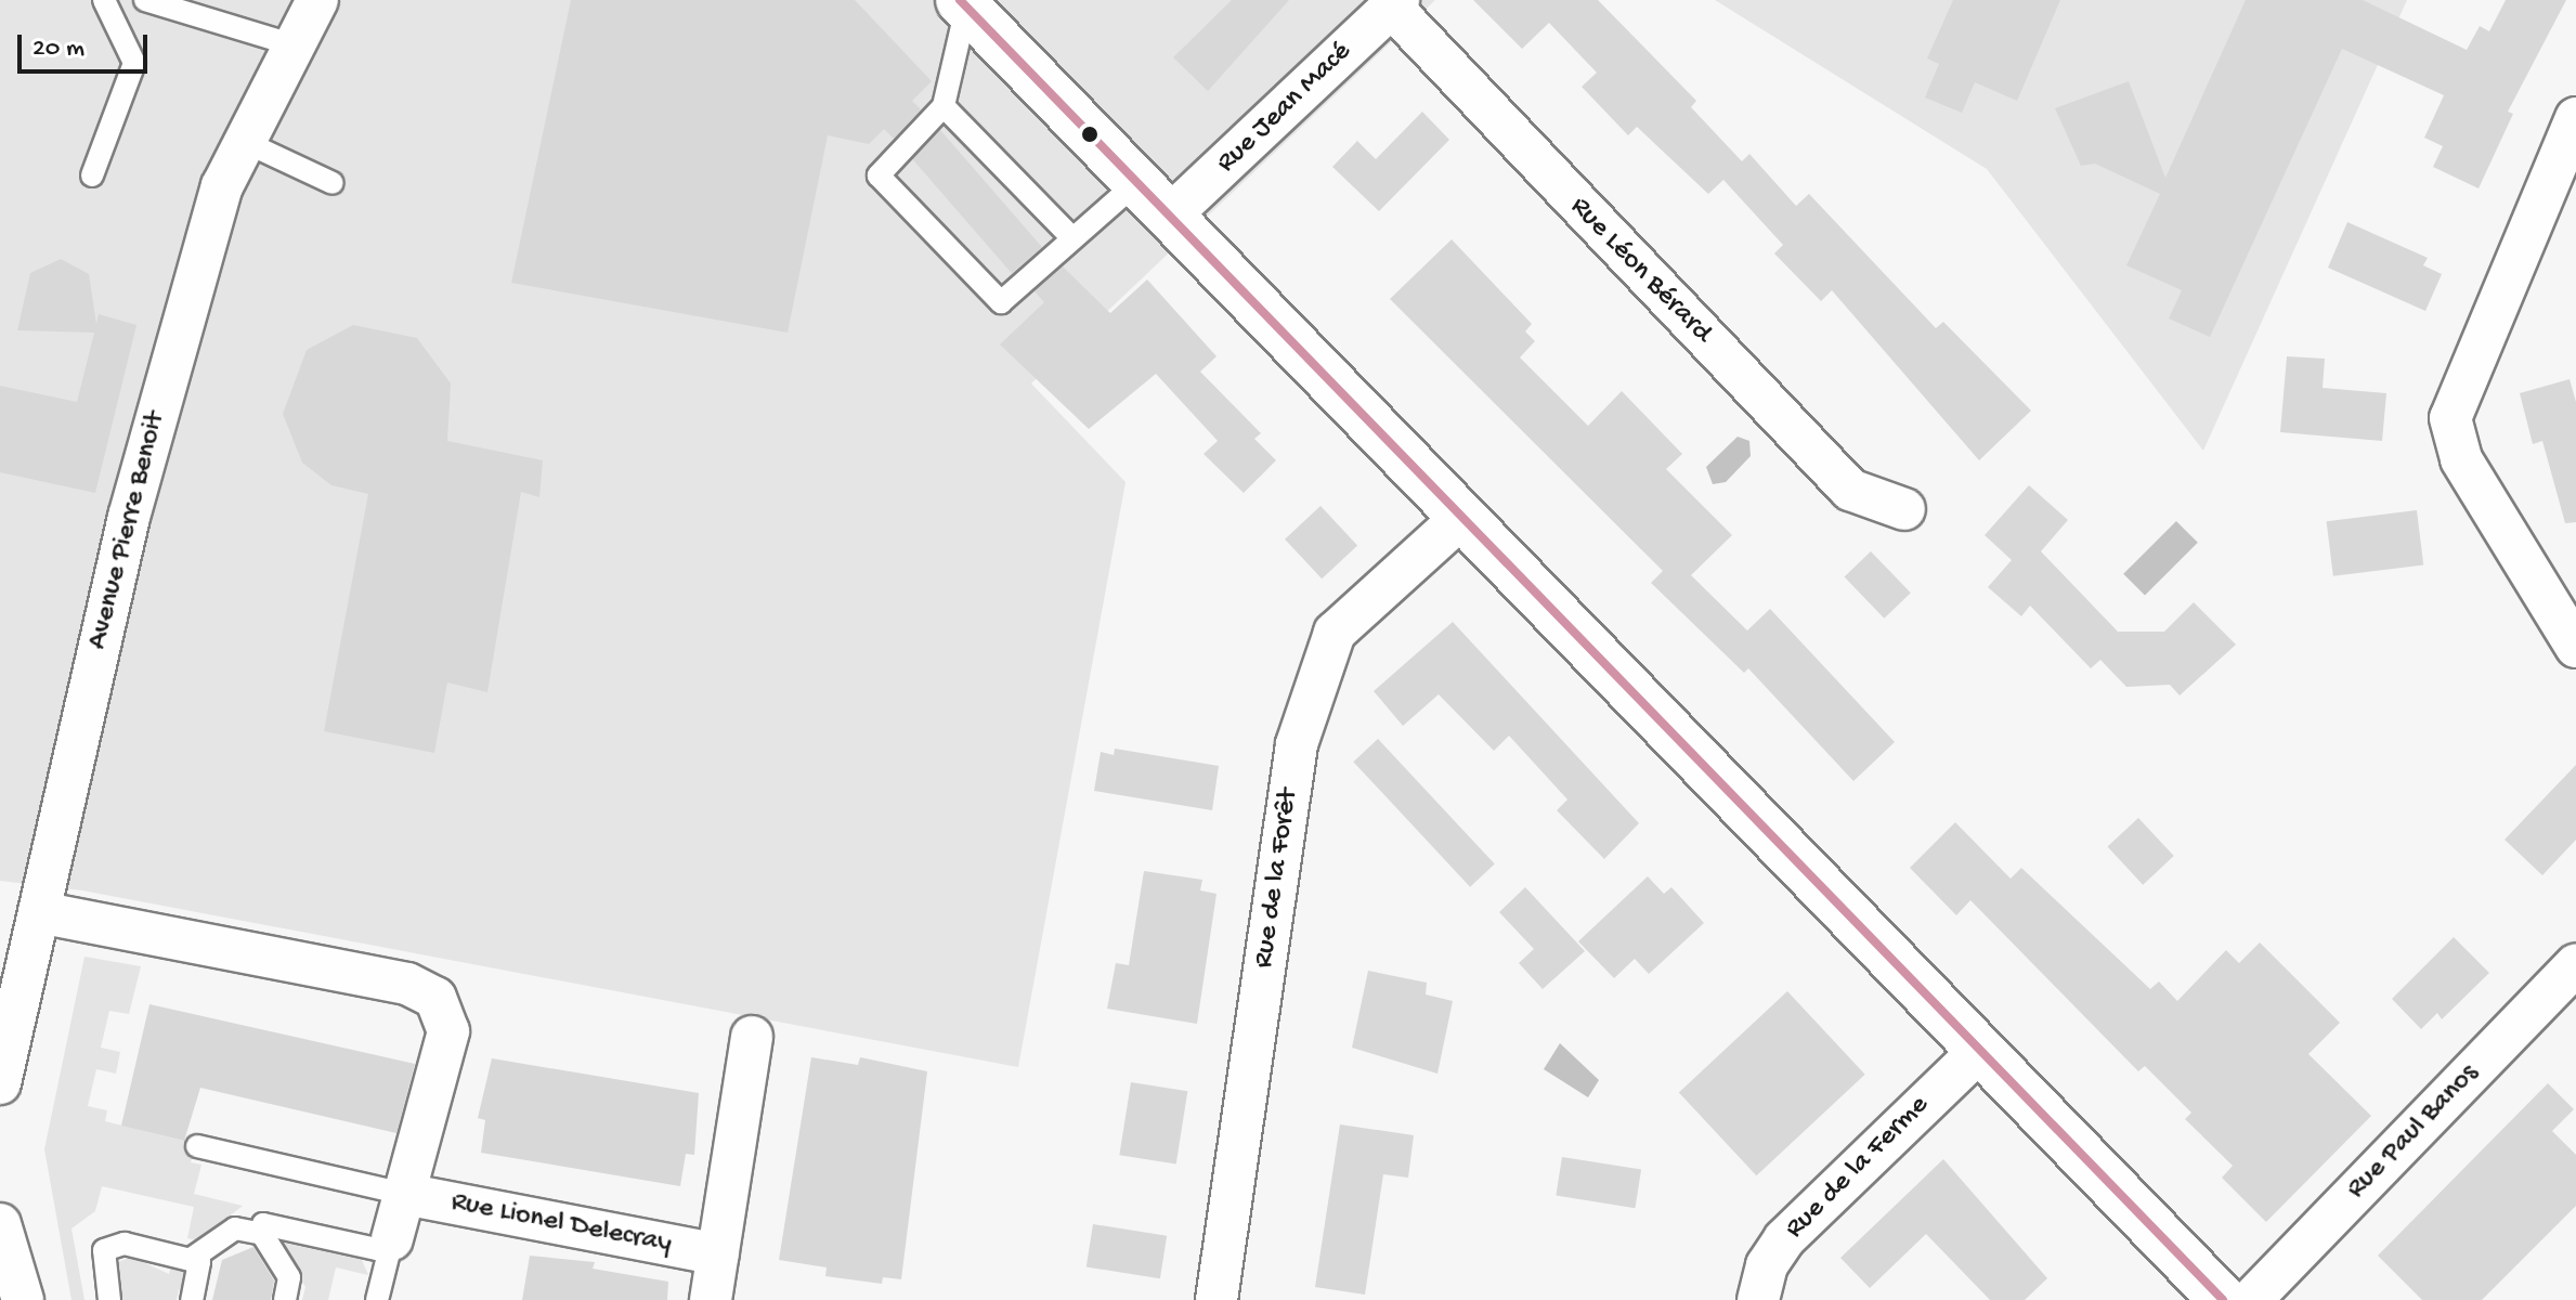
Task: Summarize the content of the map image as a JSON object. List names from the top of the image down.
{
  "streets": {
    "street": [
      "Rue Jean Macé",
      "Rue Léon Bérard",
      "Avenue Pierre Benoit",
      "Rue de la Forêt",
      "Rue Paul Banos",
      "Rue de la Ferme",
      "Rue Lionel Delecray"
    ]
  },
  "crossings": [
    ["Rue Jean Macé", "Rue Léon Bérard"]
  ],
  "scale_bar": "20 m"
}
